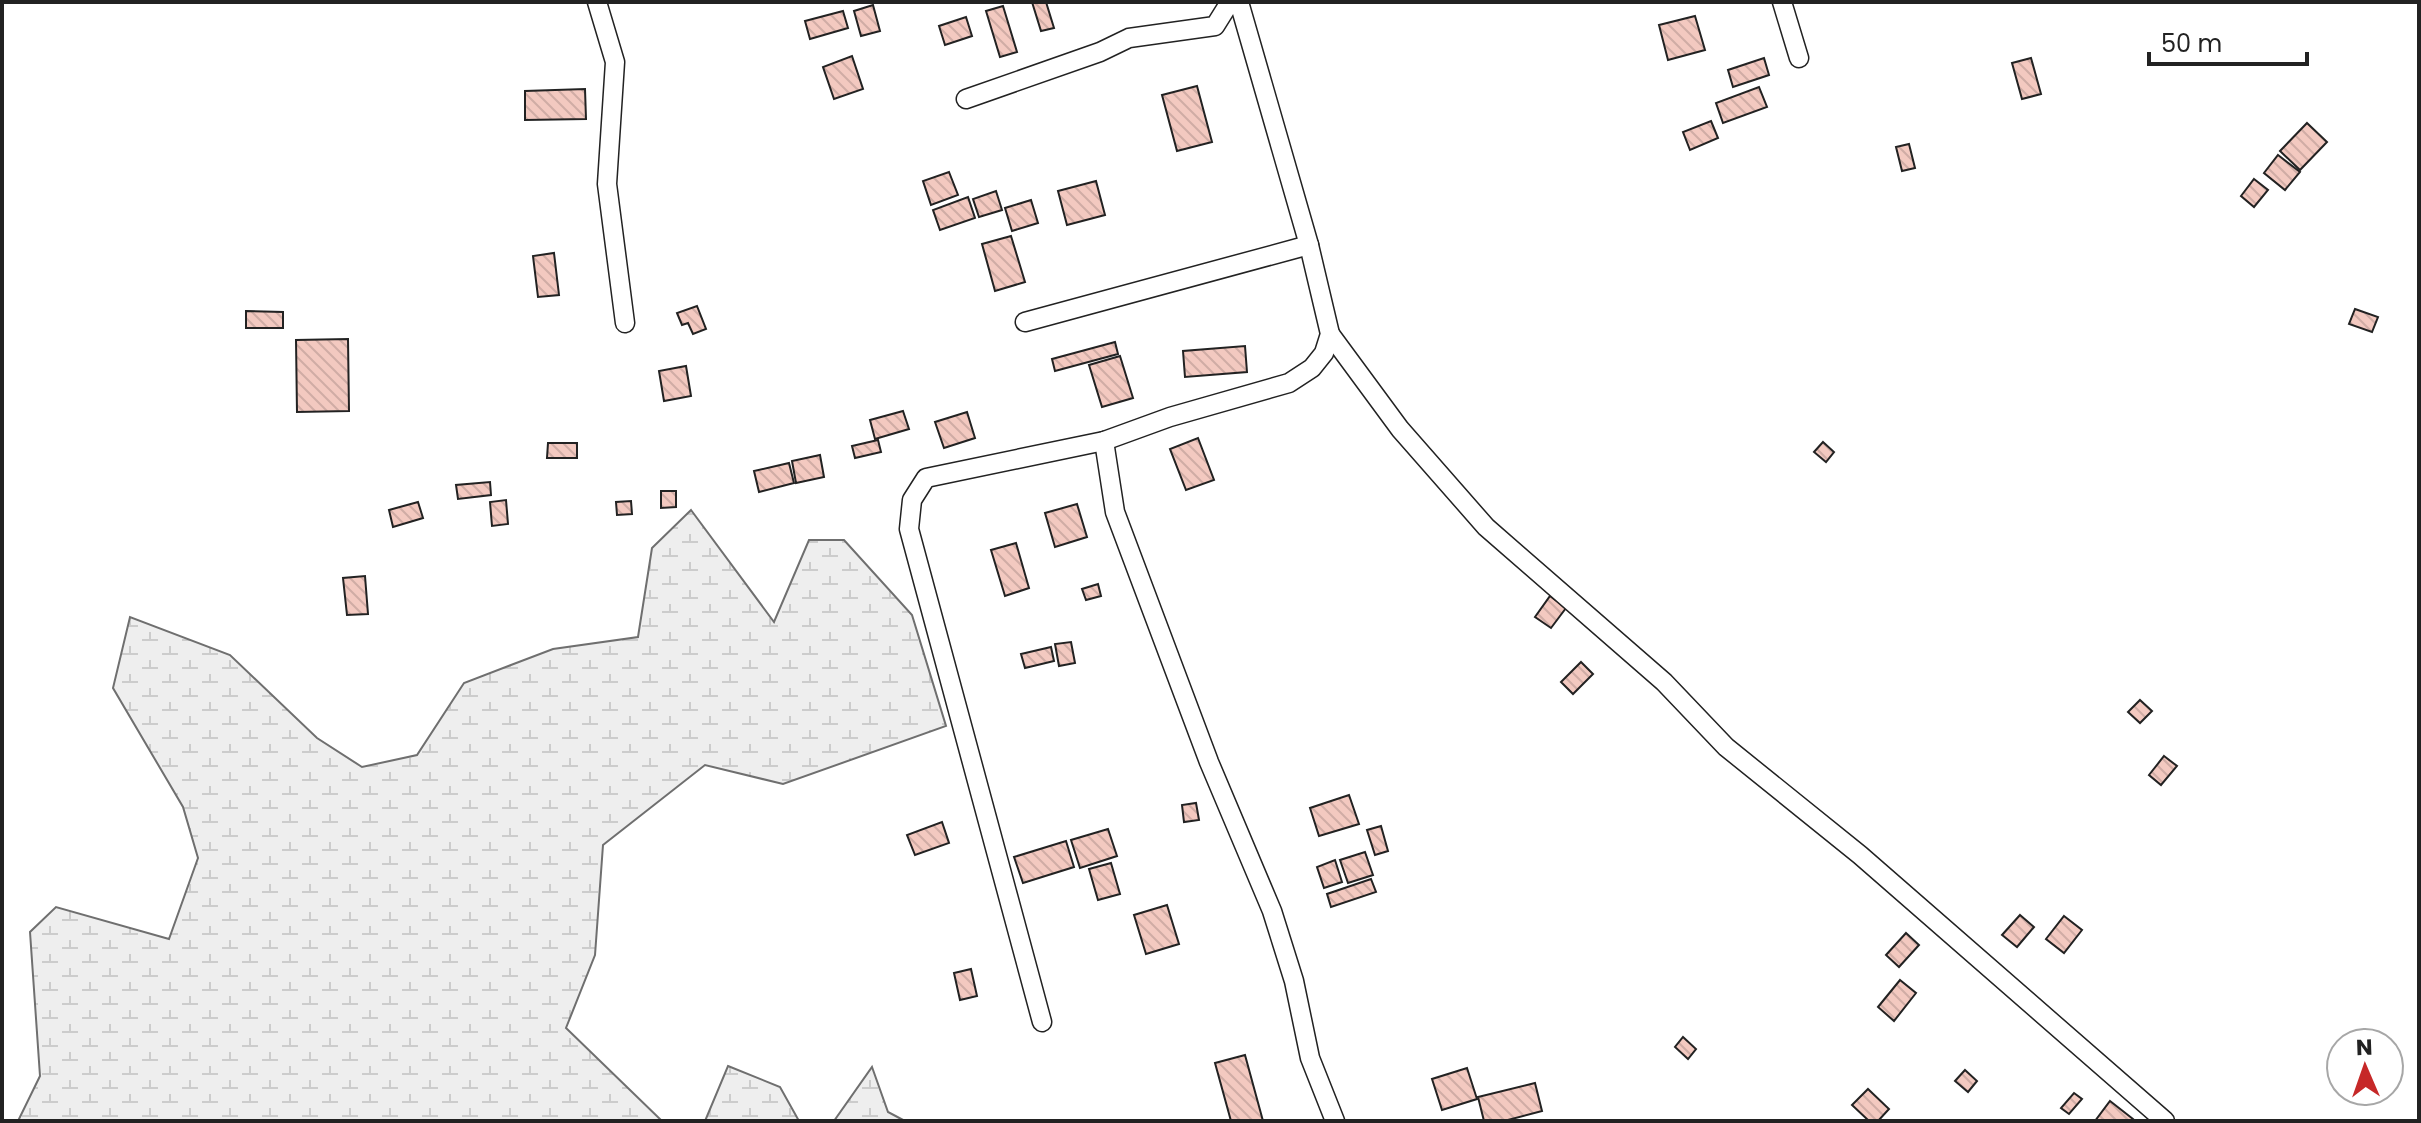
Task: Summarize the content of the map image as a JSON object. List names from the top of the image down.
{
  "scale_bar": "50 m",
  "north": "top"
}
